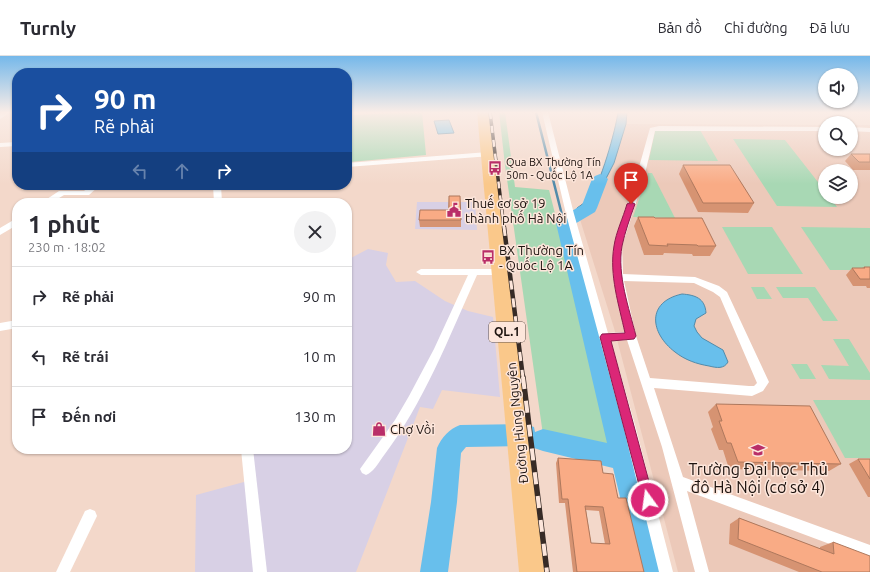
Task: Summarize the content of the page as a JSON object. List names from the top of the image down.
{
  "streets": {
    "highway": ["QL.1", "Đường Hùng Nguyên"]
  },
  "crossings": [
    ["QL.1", "Đường Hùng Nguyên"]
  ],
  "places": {
    "bus stop": ["Qua BX Thường Tín 50m - Quốc Lộ 1A", "BX Thường Tín - Quốc Lộ 1A"],
    "public building": ["Thuế cơ sở 19 thành phố Hà Nội"],
    "shop": ["Chợ Vồi"],
    "school or university": ["Trường Đại học Thủ đô Hà Nội (cơ sở 4)"]
  },
  "page": {
    "header": "Turnly",
    "nav": ["Bản đồ", "Chỉ đường", "Đã lưu"],
    "turn": ["90 m", "Rẽ phải"],
    "heading": ["1 phút", "230 m · 18:02"],
    "list": [
      {
        "name": "Rẽ phải",
        "value": "90 m"
      },
      {
        "name": "Rẽ trái",
        "value": "10 m"
      },
      {
        "name": "Đến nơi",
        "value": "130 m"
      }
    ]
  }
}
